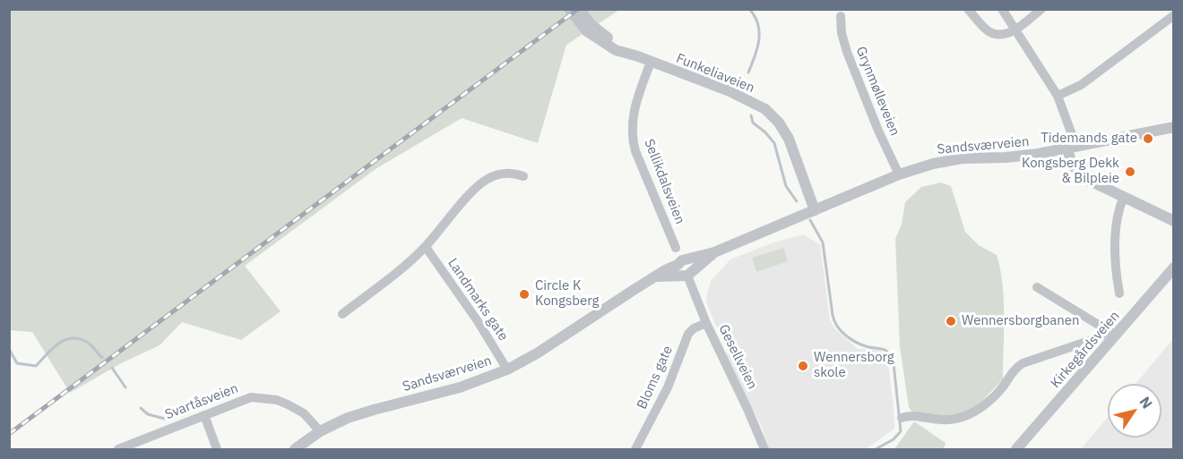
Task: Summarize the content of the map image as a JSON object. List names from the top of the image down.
{
  "streets": {
    "street": [
      "Funkeliaveien",
      "Grynmølleveien",
      "Sandsværveien",
      "Sellikdalsveien",
      "Landmarks gate",
      "Kirkegårdsveien",
      "Gesellveien",
      "Bloms gate",
      "Svartåsveien"
    ]
  },
  "crossings": [
    ["Funkeliaveien", "Sandsværveien"],
    ["Funkeliaveien", "Sellikdalsveien"],
    ["Grynmølleveien", "Sandsværveien"],
    ["Sandsværveien", "Landmarks gate"],
    ["Sandsværveien", "Gesellveien"],
    ["Sandsværveien", "Svartåsveien"],
    ["Gesellveien", "Bloms gate"]
  ],
  "places": [
    "Tidemands gate",
    "Kongsberg Dekk & Bilpleie",
    "Circle K Kongsberg",
    "Wennersborgbanen",
    "Wennersborg skole"
  ],
  "north": "top right"
}
